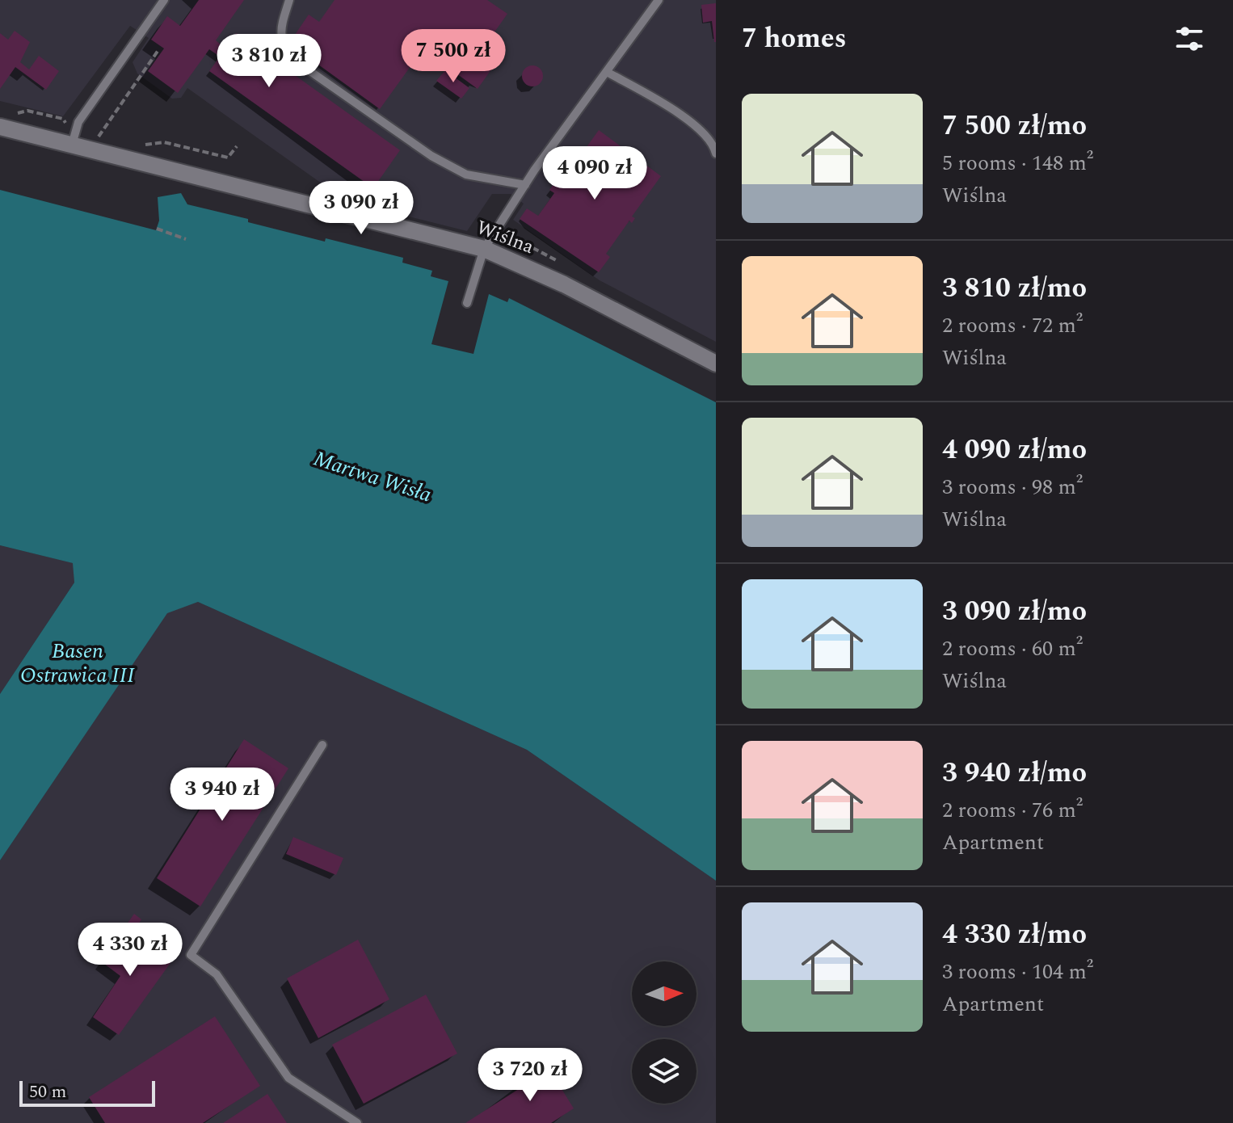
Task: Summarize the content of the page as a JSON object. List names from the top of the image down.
{
  "streets": {
    "street": ["Wiślna"]
  },
  "water": ["Martwa Wisła", "Basen Ostrawica III"],
  "scale_bar": "50 m",
  "north": "right",
  "page": {
    "heading": "7 homes",
    "price": [
      "7 500 zł",
      "3 810 zł",
      "4 090 zł",
      "3 090 zł",
      "3 940 zł",
      "4 330 zł",
      "3 720 zł"
    ],
    "list": [
      {
        "name": "7 500 zł/mo",
        "note": "5 rooms · 148 m² · Wiślna"
      },
      {
        "name": "3 810 zł/mo",
        "note": "2 rooms · 72 m² · Wiślna"
      },
      {
        "name": "4 090 zł/mo",
        "note": "3 rooms · 98 m² · Wiślna"
      },
      {
        "name": "3 090 zł/mo",
        "note": "2 rooms · 60 m² · Wiślna"
      },
      {
        "name": "3 940 zł/mo",
        "note": "2 rooms · 76 m² · Apartment"
      },
      {
        "name": "4 330 zł/mo",
        "note": "3 rooms · 104 m² · Apartment"
      }
    ],
    "scale": "50 m"
  }
}
